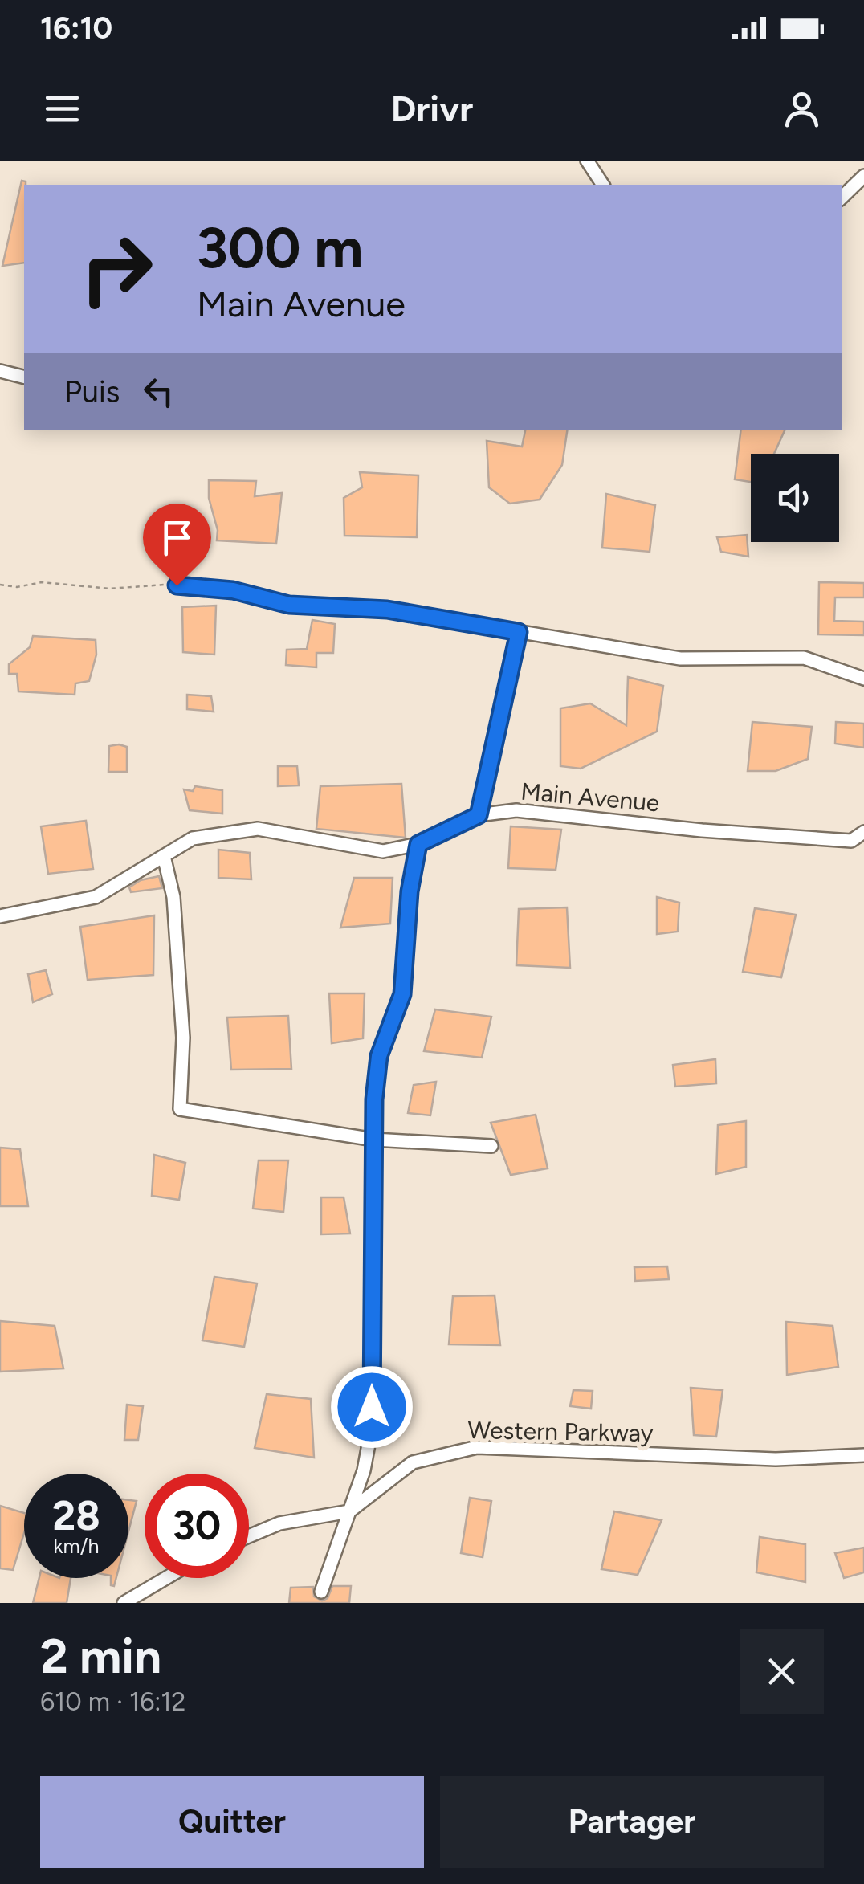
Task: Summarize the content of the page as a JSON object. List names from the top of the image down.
{
  "streets": {
    "street": ["Main Avenue", "Western Parkway"]
  },
  "page": {
    "status": "16:10",
    "header": "Drivr",
    "turn": ["300 m", "Main Avenue"],
    "then": "Puis",
    "speed": "28 km/h",
    "limit": "30",
    "heading": ["2 min", "610 m · 16:12"],
    "buttons": ["Quitter", "Partager"]
  }
}
